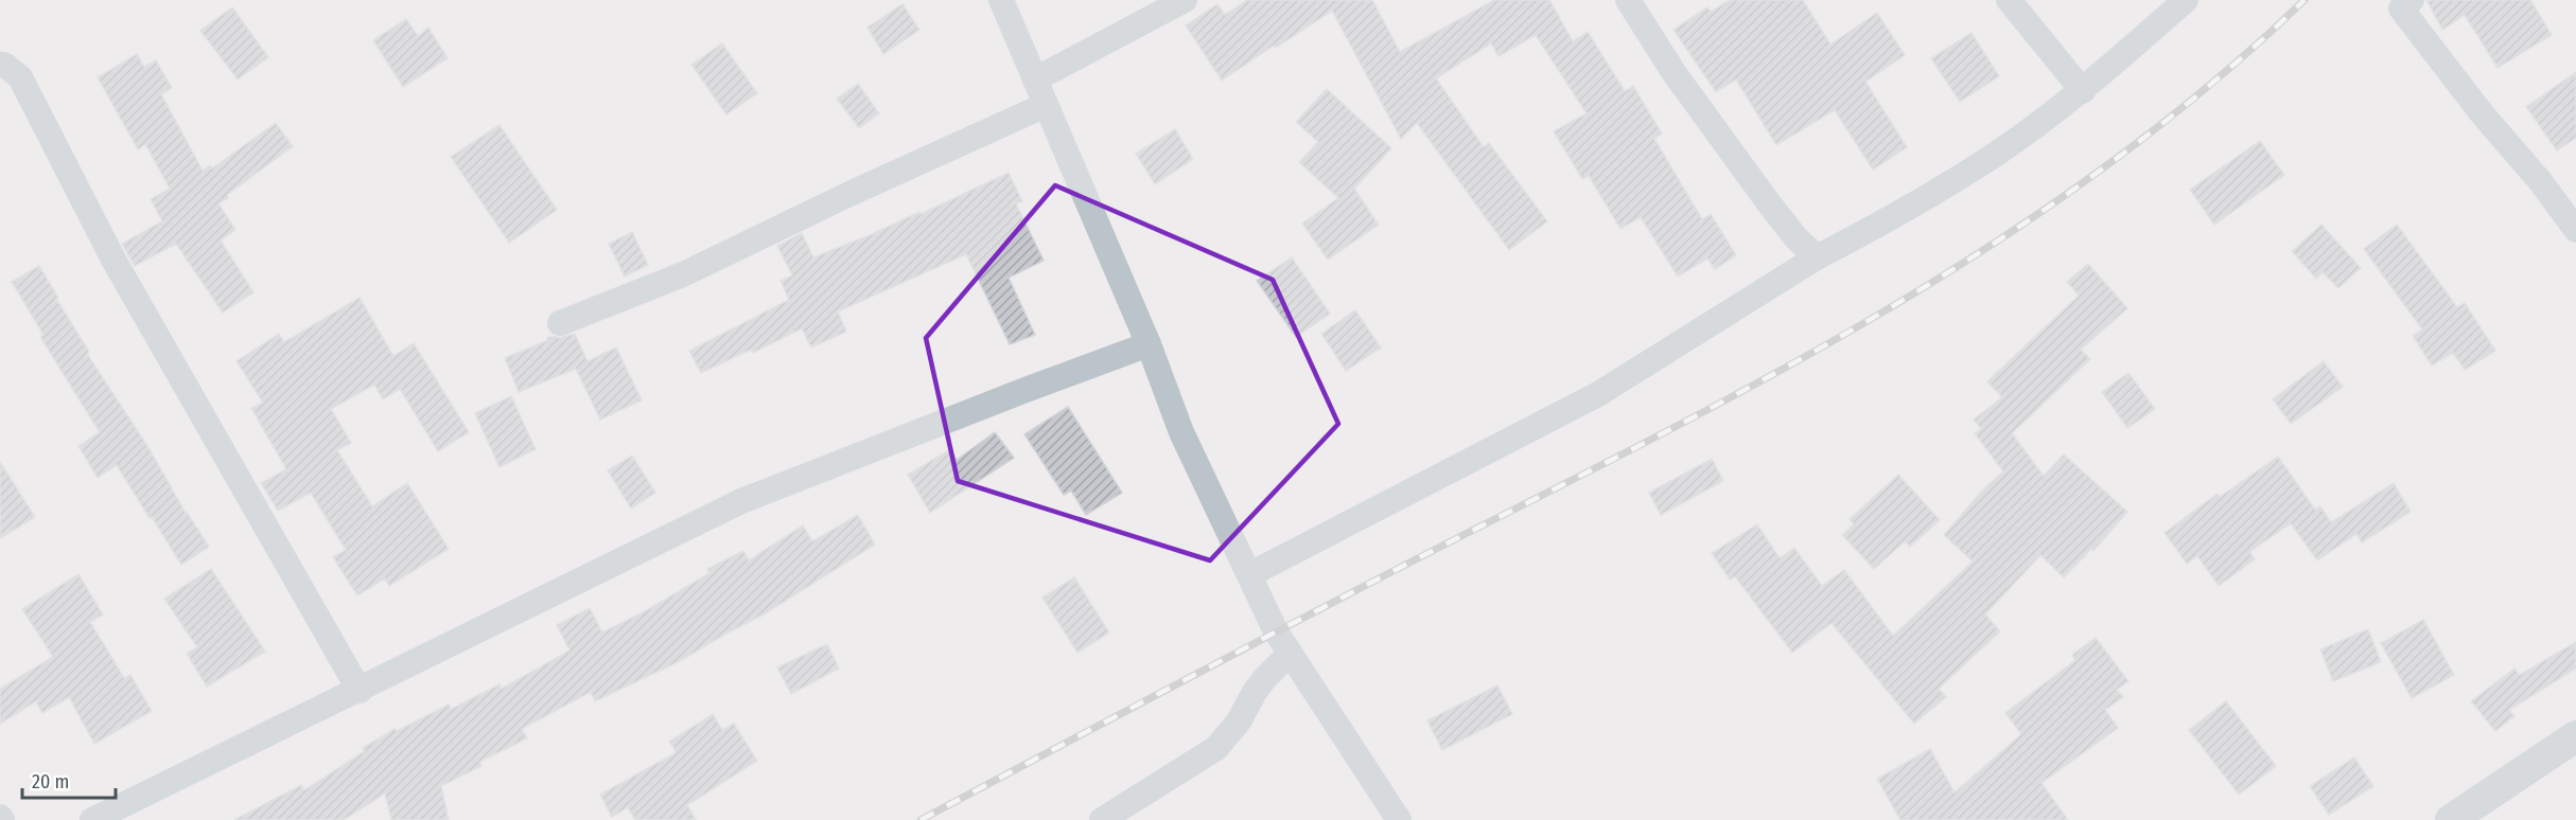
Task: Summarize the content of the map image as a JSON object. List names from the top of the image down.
{
  "scale_bar": "20 m"
}
